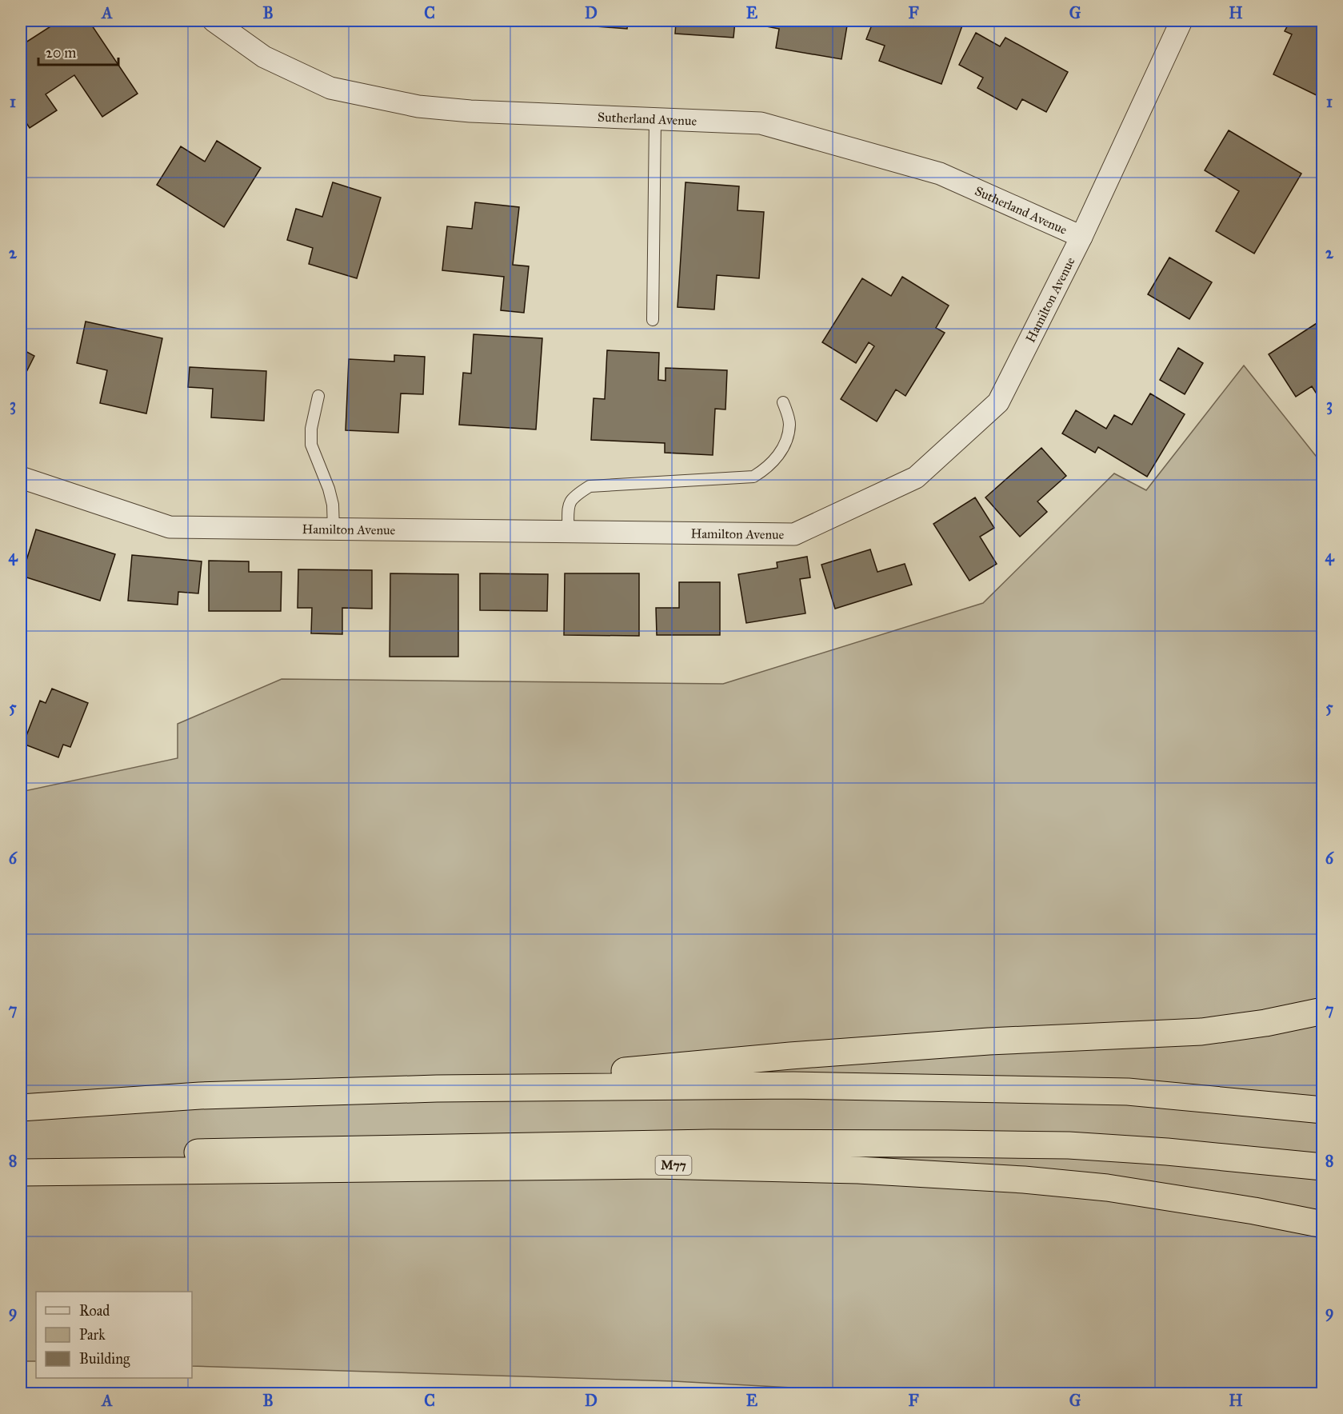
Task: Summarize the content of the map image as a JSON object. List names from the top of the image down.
{
  "streets": {
    "highway": ["M77"],
    "street": ["Sutherland Avenue", "Hamilton Avenue"]
  },
  "crossings": [
    ["Sutherland Avenue", "Hamilton Avenue"]
  ],
  "legend": ["Road", "Park", "Building"],
  "scale_bar": "20 m",
  "grid": {
    "columns": [
      "A",
      "B",
      "C",
      "D",
      "E",
      "F",
      "G",
      "H"
    ],
    "rows": [
      "1",
      "2",
      "3",
      "4",
      "5",
      "6",
      "7",
      "8",
      "9"
    ]
  }
}
